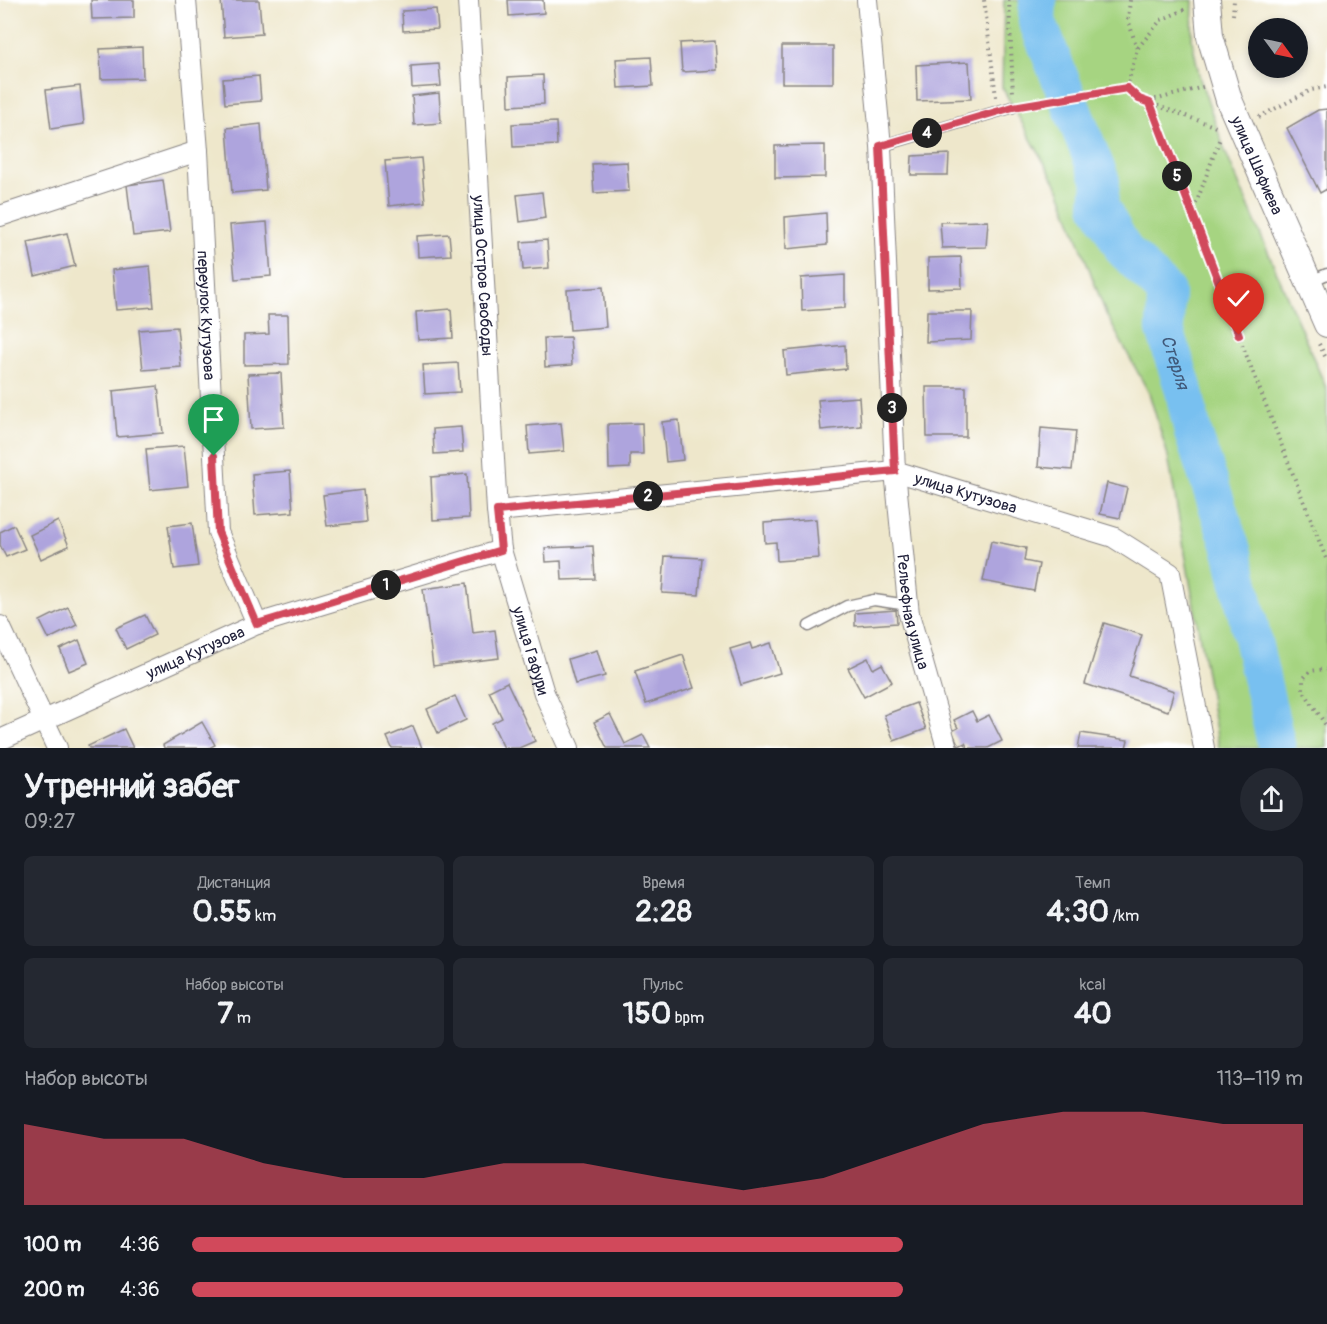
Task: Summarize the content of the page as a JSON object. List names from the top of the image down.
{
  "streets": {
    "street": [
      "улица Шафиева",
      "улица Остров Свободы",
      "переулок Кутузова",
      "улица Кутузова",
      "Рельефная улица",
      "улица Гафури"
    ]
  },
  "crossings": [
    ["улица Остров Свободы", "улица Кутузова"],
    ["улица Остров Свободы", "улица Гафури"],
    ["переулок Кутузова", "улица Кутузова"],
    ["улица Кутузова", "Рельефная улица"],
    ["улица Кутузова", "улица Гафури"]
  ],
  "water": ["Стерля"],
  "north": "bottom right",
  "page": {
    "pins": [
      "4",
      "5",
      "3",
      "2",
      "1"
    ],
    "heading": ["Утренний забег", "09:27"],
    "stats": [
      ["Дистанция", "0.55 km"],
      ["Время", "2:28"],
      ["Темп", "4:30 /km"],
      ["Набор высоты", "7 m"],
      ["Пульс", "150 bpm"],
      ["kcal", "40"]
    ],
    "chart": ["Набор высоты", "113–119 m"],
    "list": [
      {
        "name": "100 m",
        "note": "4:36"
      },
      {
        "name": "200 m",
        "note": "4:36"
      }
    ]
  }
}
